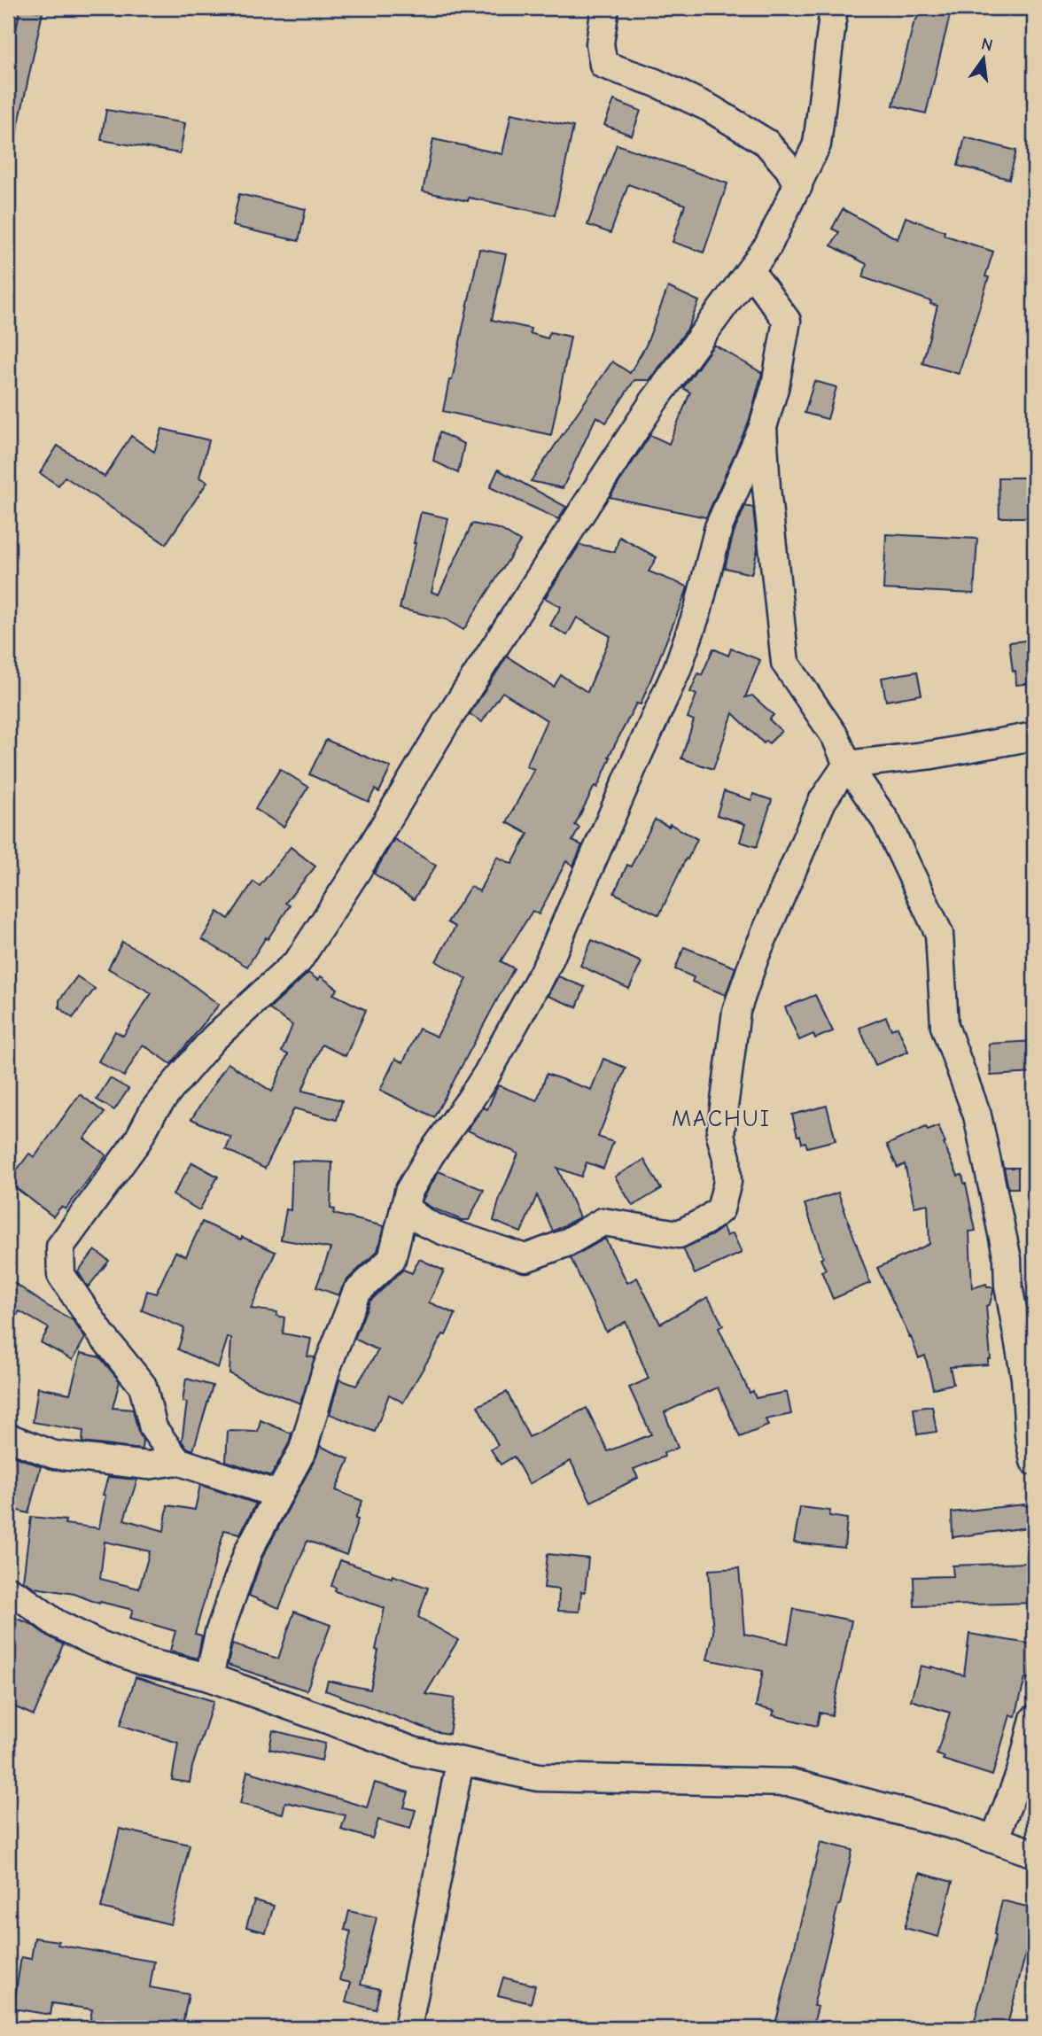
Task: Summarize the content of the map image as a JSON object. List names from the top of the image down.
{
  "districts": ["MACHUI"],
  "north": "top"
}
